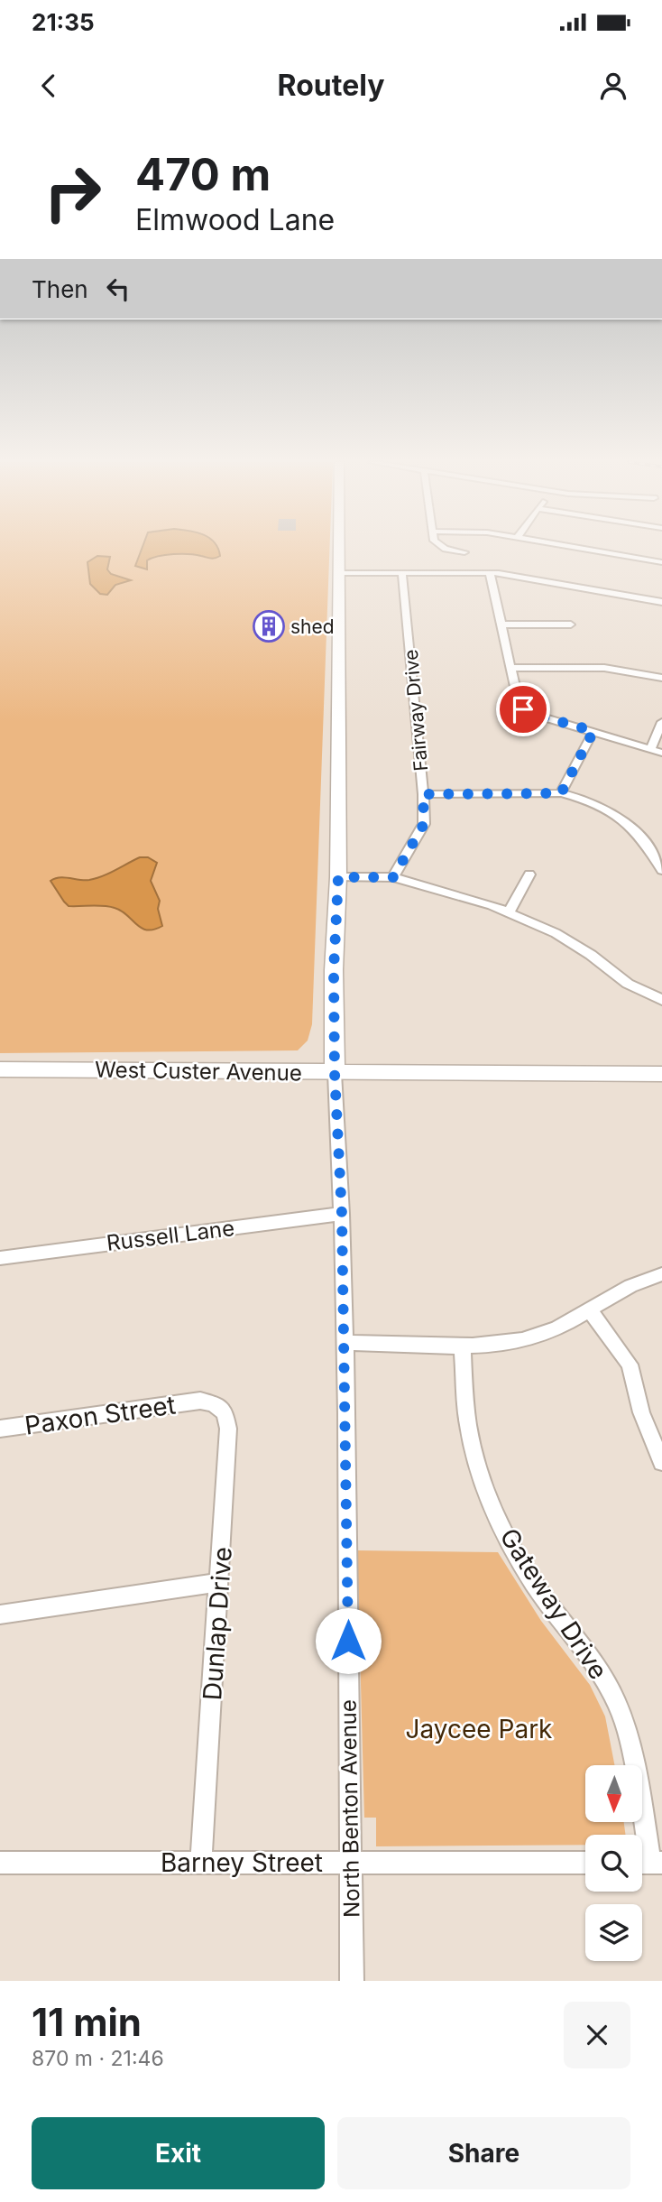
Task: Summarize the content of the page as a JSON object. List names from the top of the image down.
{
  "streets": {
    "main road": ["West Custer Avenue", "North Benton Avenue"],
    "street": [
      "Fairway Drive",
      "Russell Lane",
      "Paxon Street",
      "Gateway Drive",
      "Dunlap Drive",
      "Barney Street"
    ]
  },
  "crossings": [
    ["West Custer Avenue", "North Benton Avenue"],
    ["Russell Lane", "North Benton Avenue"],
    ["Paxon Street", "Dunlap Drive"],
    ["Dunlap Drive", "Barney Street"],
    ["North Benton Avenue", "Barney Street"]
  ],
  "parks": ["Jaycee Park"],
  "places": {
    "building": ["shed"]
  },
  "north": "bottom",
  "page": {
    "status": "21:35",
    "header": "Routely",
    "turn": ["470 m", "Elmwood Lane"],
    "then": "Then",
    "heading": ["11 min", "870 m · 21:46"],
    "buttons": ["Exit", "Share"]
  }
}
